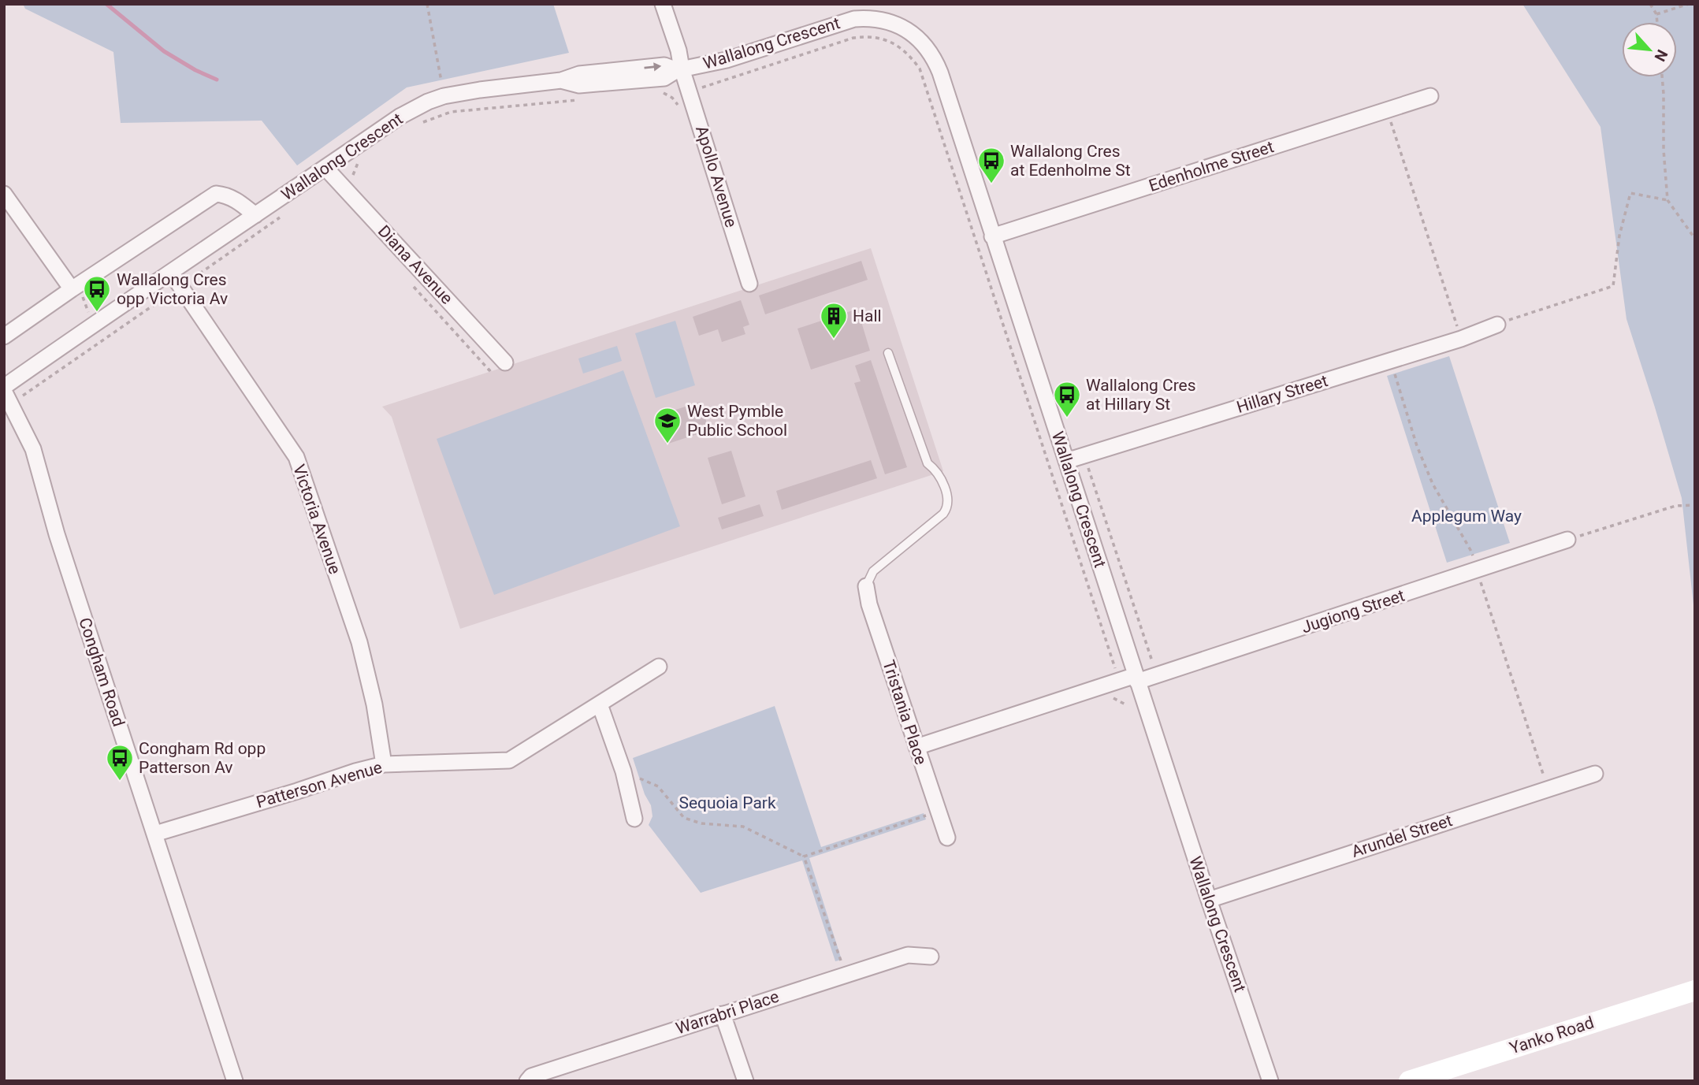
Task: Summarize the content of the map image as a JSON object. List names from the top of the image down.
{
  "streets": {
    "main road": ["Yanko Road"],
    "street": [
      "Wallalong Crescent",
      "Edenholme Street",
      "Apollo Avenue",
      "Diana Avenue",
      "Hillary Street",
      "Victoria Avenue",
      "Jugiong Street",
      "Congham Road",
      "Tristania Place",
      "Patterson Avenue",
      "Arundel Street",
      "Warrabri Place"
    ]
  },
  "crossings": [
    ["Wallalong Crescent", "Edenholme Street"],
    ["Wallalong Crescent", "Apollo Avenue"],
    ["Wallalong Crescent", "Diana Avenue"],
    ["Wallalong Crescent", "Hillary Street"],
    ["Wallalong Crescent", "Victoria Avenue"],
    ["Wallalong Crescent", "Jugiong Street"],
    ["Wallalong Crescent", "Arundel Street"],
    ["Victoria Avenue", "Patterson Avenue"],
    ["Jugiong Street", "Tristania Place"],
    ["Congham Road", "Patterson Avenue"]
  ],
  "parks": ["Applegum Way", "Sequoia Park"],
  "places": {
    "bus stop": [
      "Wallalong Cres at Edenholme St",
      "Wallalong Cres opp Victoria Av",
      "Wallalong Cres at Hillary St",
      "Congham Rd opp Patterson Av"
    ],
    "building": ["Hall"],
    "school or university": ["West Pymble Public School"]
  },
  "north": "bottom right"
}
